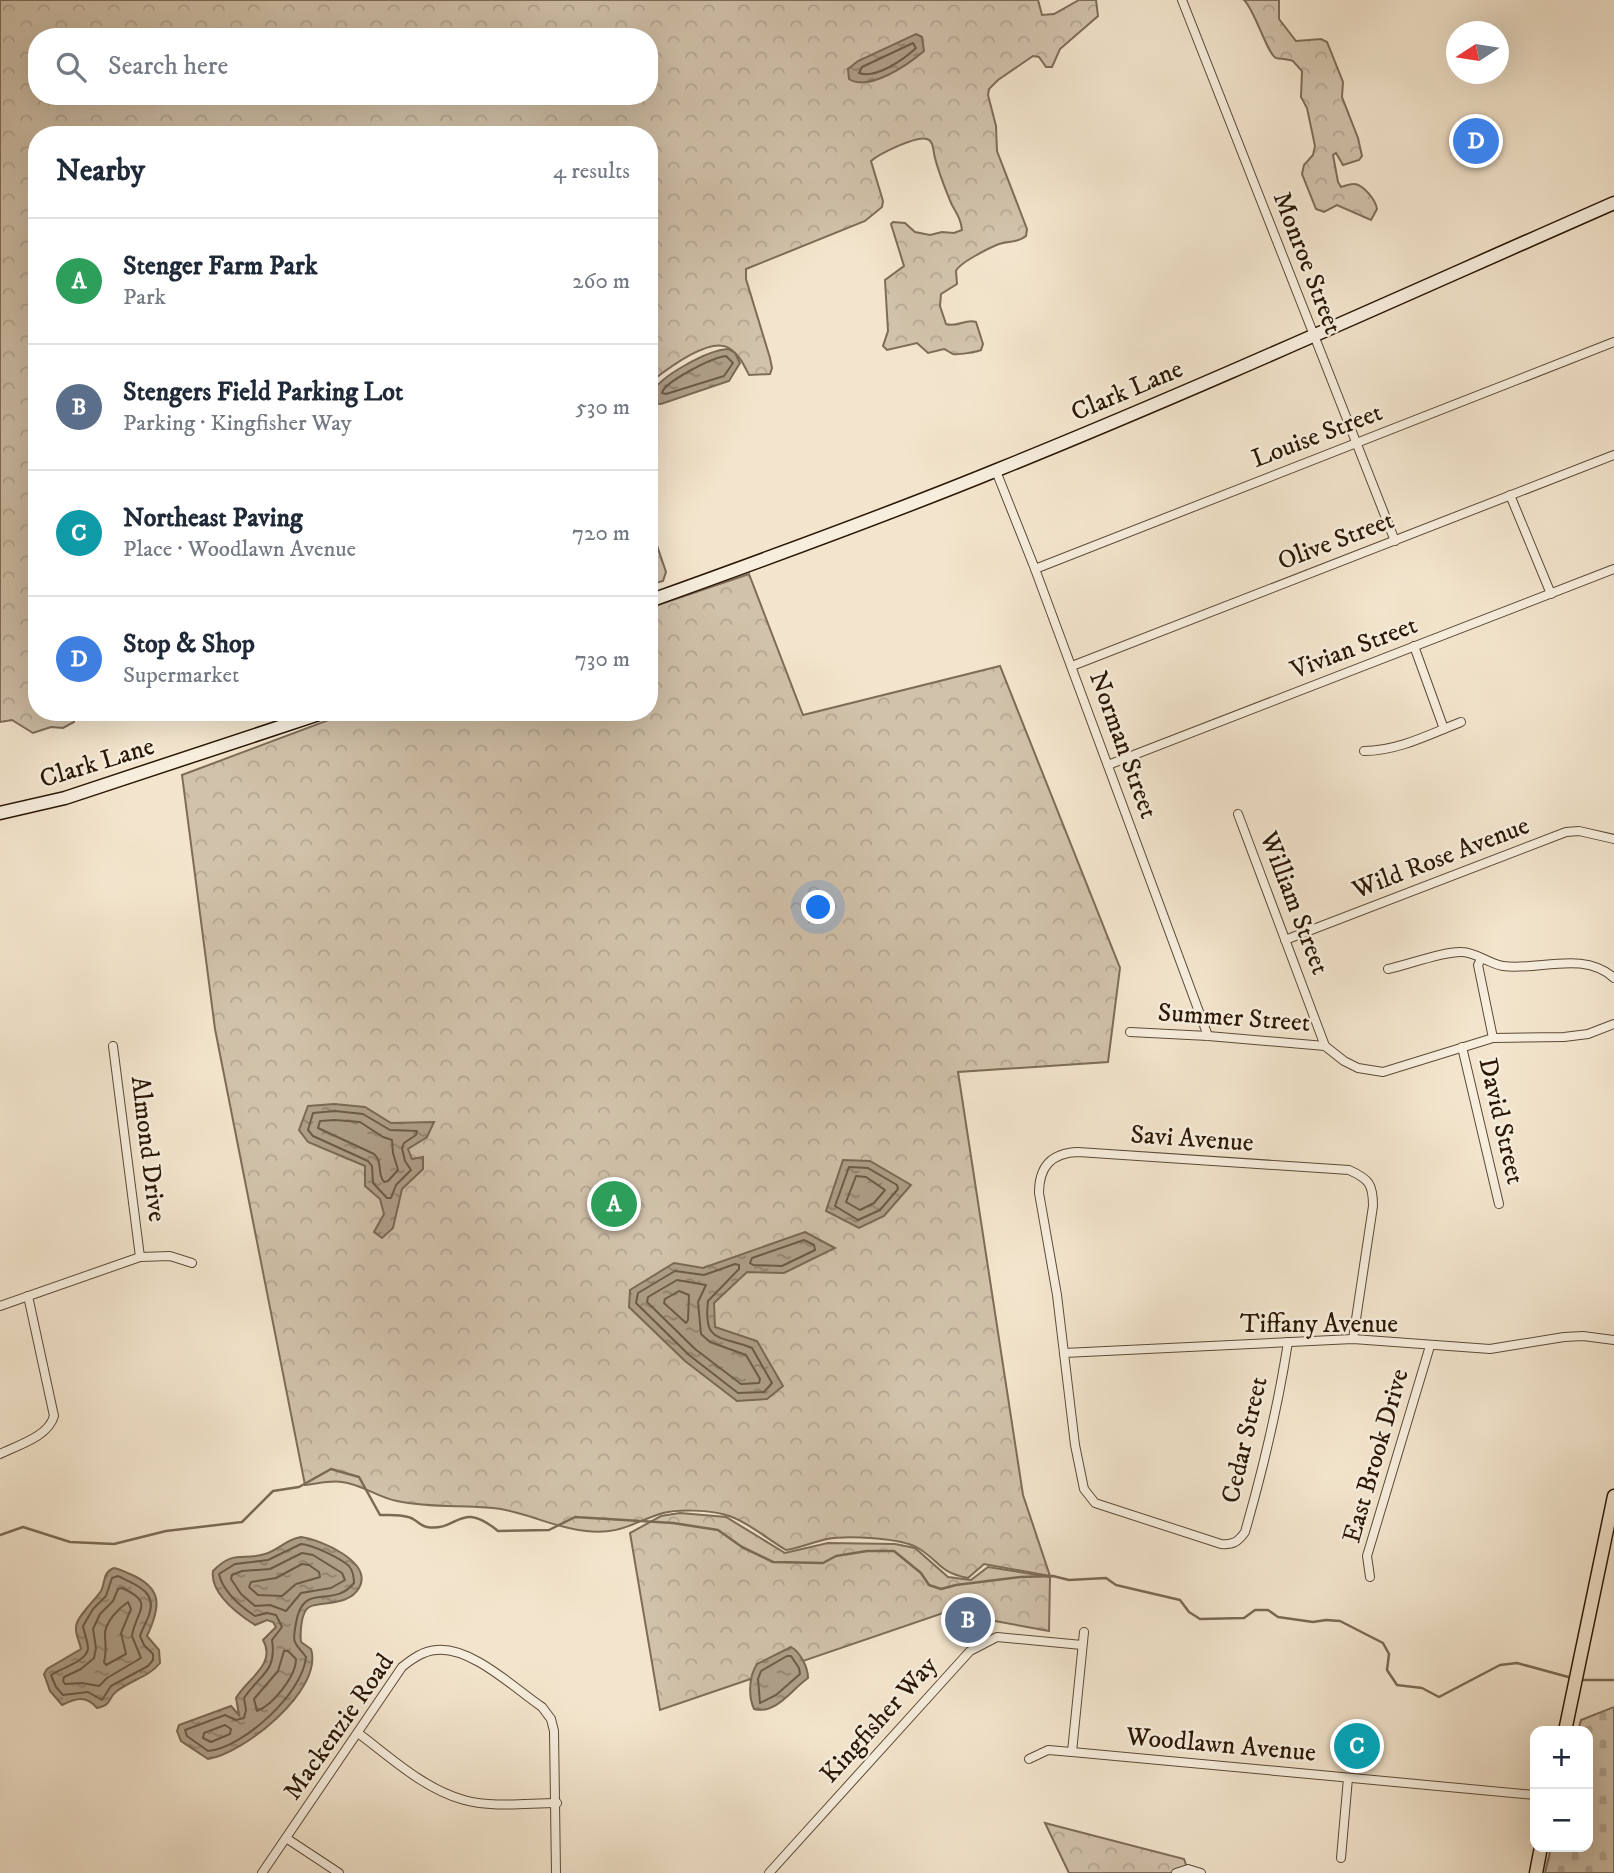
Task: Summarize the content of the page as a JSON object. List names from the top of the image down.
{
  "streets": {
    "main road": ["Clark Lane"],
    "street": [
      "Monroe Street",
      "Louise Street",
      "Olive Street",
      "Vivian Street",
      "Norman Street",
      "Wild Rose Avenue",
      "William Street",
      "Summer Street",
      "David Street",
      "Savi Avenue",
      "Almond Drive",
      "Tiffany Avenue",
      "Cedar Street",
      "East Brook Drive",
      "Kingfisher Way",
      "Mackenzie Road",
      "Woodlawn Avenue"
    ]
  },
  "crossings": [
    ["Monroe Street", "Clark Lane"],
    ["Monroe Street", "Louise Street"],
    ["Monroe Street", "Olive Street"],
    ["Clark Lane", "Norman Street"],
    ["Louise Street", "Norman Street"],
    ["Olive Street", "Norman Street"],
    ["Vivian Street", "Norman Street"],
    ["Norman Street", "Summer Street"],
    ["Wild Rose Avenue", "William Street"],
    ["William Street", "Summer Street"],
    ["Summer Street", "David Street"],
    ["Savi Avenue", "Tiffany Avenue"],
    ["Savi Avenue", "Cedar Street"],
    ["Tiffany Avenue", "Cedar Street"],
    ["Tiffany Avenue", "East Brook Drive"]
  ],
  "north": "left",
  "page": {
    "search": "Search here",
    "pins": [
      "D",
      "A",
      "B",
      "C"
    ],
    "heading": ["Nearby", "4 results"],
    "list": [
      {
        "mark": "A",
        "name": "Stenger Farm Park",
        "note": "Park",
        "value": "260 m"
      },
      {
        "mark": "B",
        "name": "Stengers Field Parking Lot",
        "note": "Parking · Kingfisher Way",
        "value": "530 m"
      },
      {
        "mark": "C",
        "name": "Northeast Paving",
        "note": "Place · Woodlawn Avenue",
        "value": "720 m"
      },
      {
        "mark": "D",
        "name": "Stop & Shop",
        "note": "Supermarket",
        "value": "730 m"
      }
    ],
    "map_buttons": ["+", "−"]
  }
}
